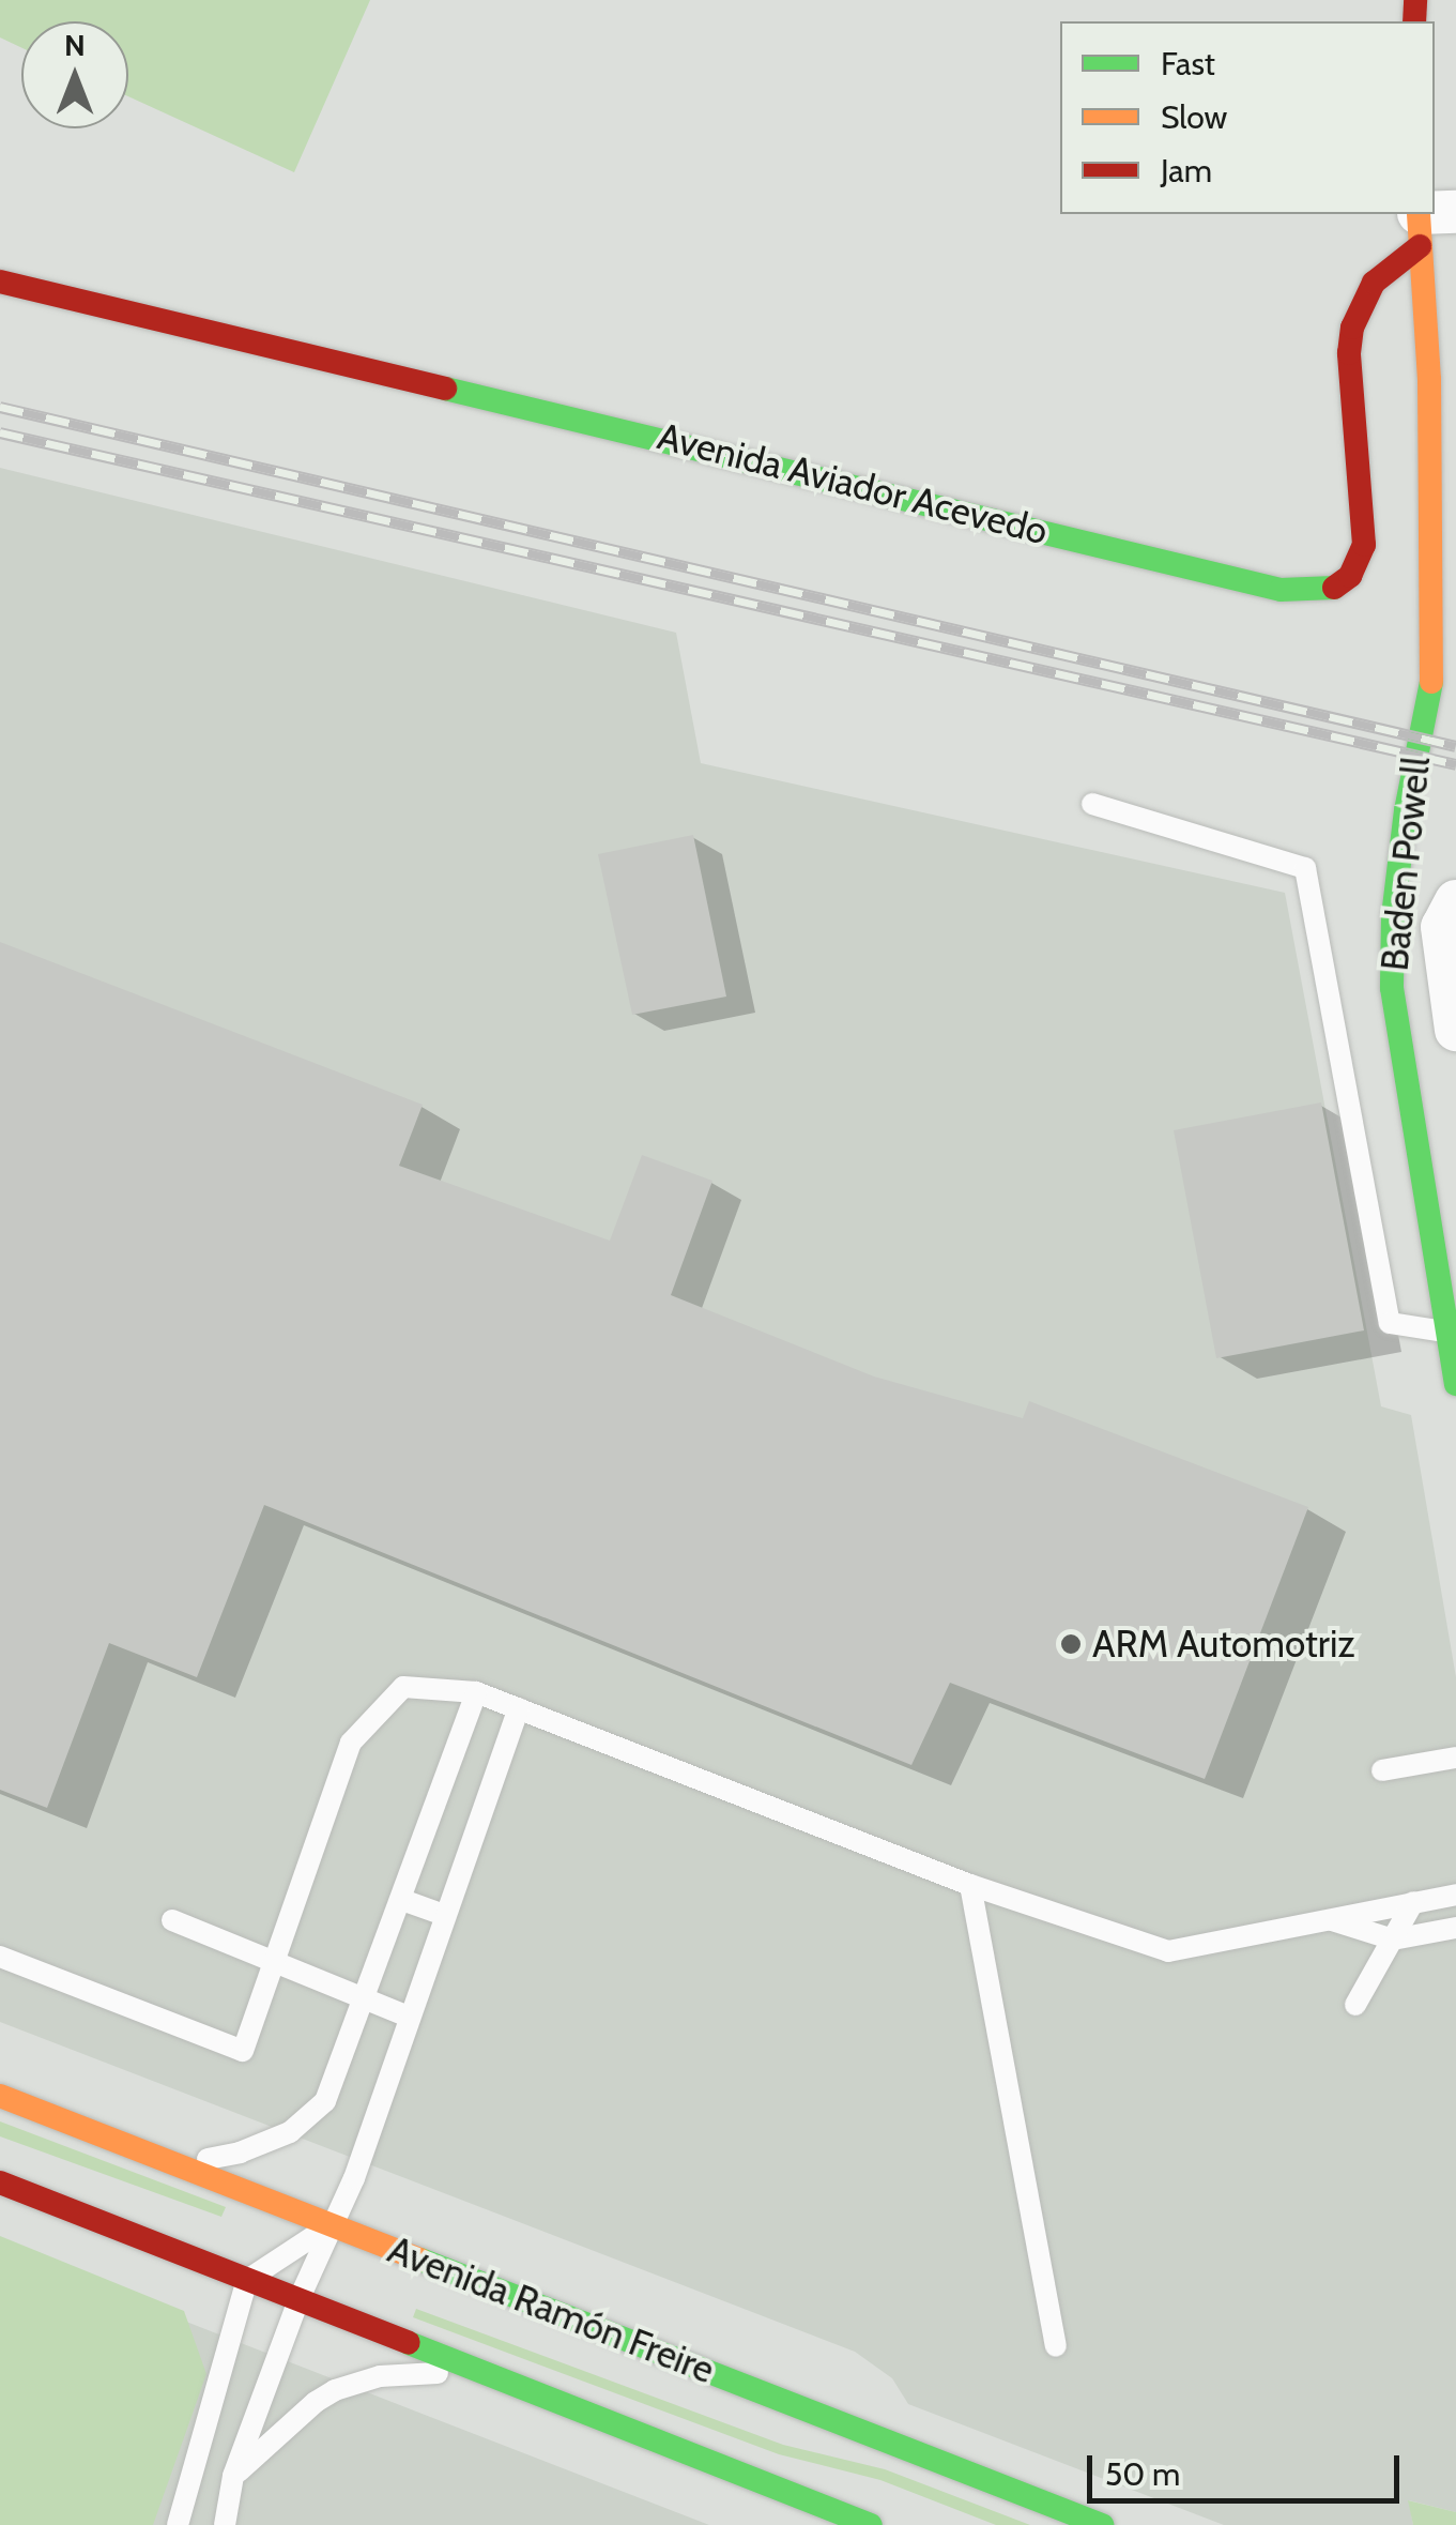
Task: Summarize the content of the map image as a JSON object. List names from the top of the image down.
{
  "streets": {
    "main road": ["Avenida Aviador Acevedo", "Baden Powell", "Avenida Ramón Freire"]
  },
  "crossings": [
    ["Avenida Aviador Acevedo", "Baden Powell"]
  ],
  "places": ["ARM Automotriz"],
  "legend": ["Fast", "Slow", "Jam"],
  "scale_bar": "50 m",
  "north": "top"
}
